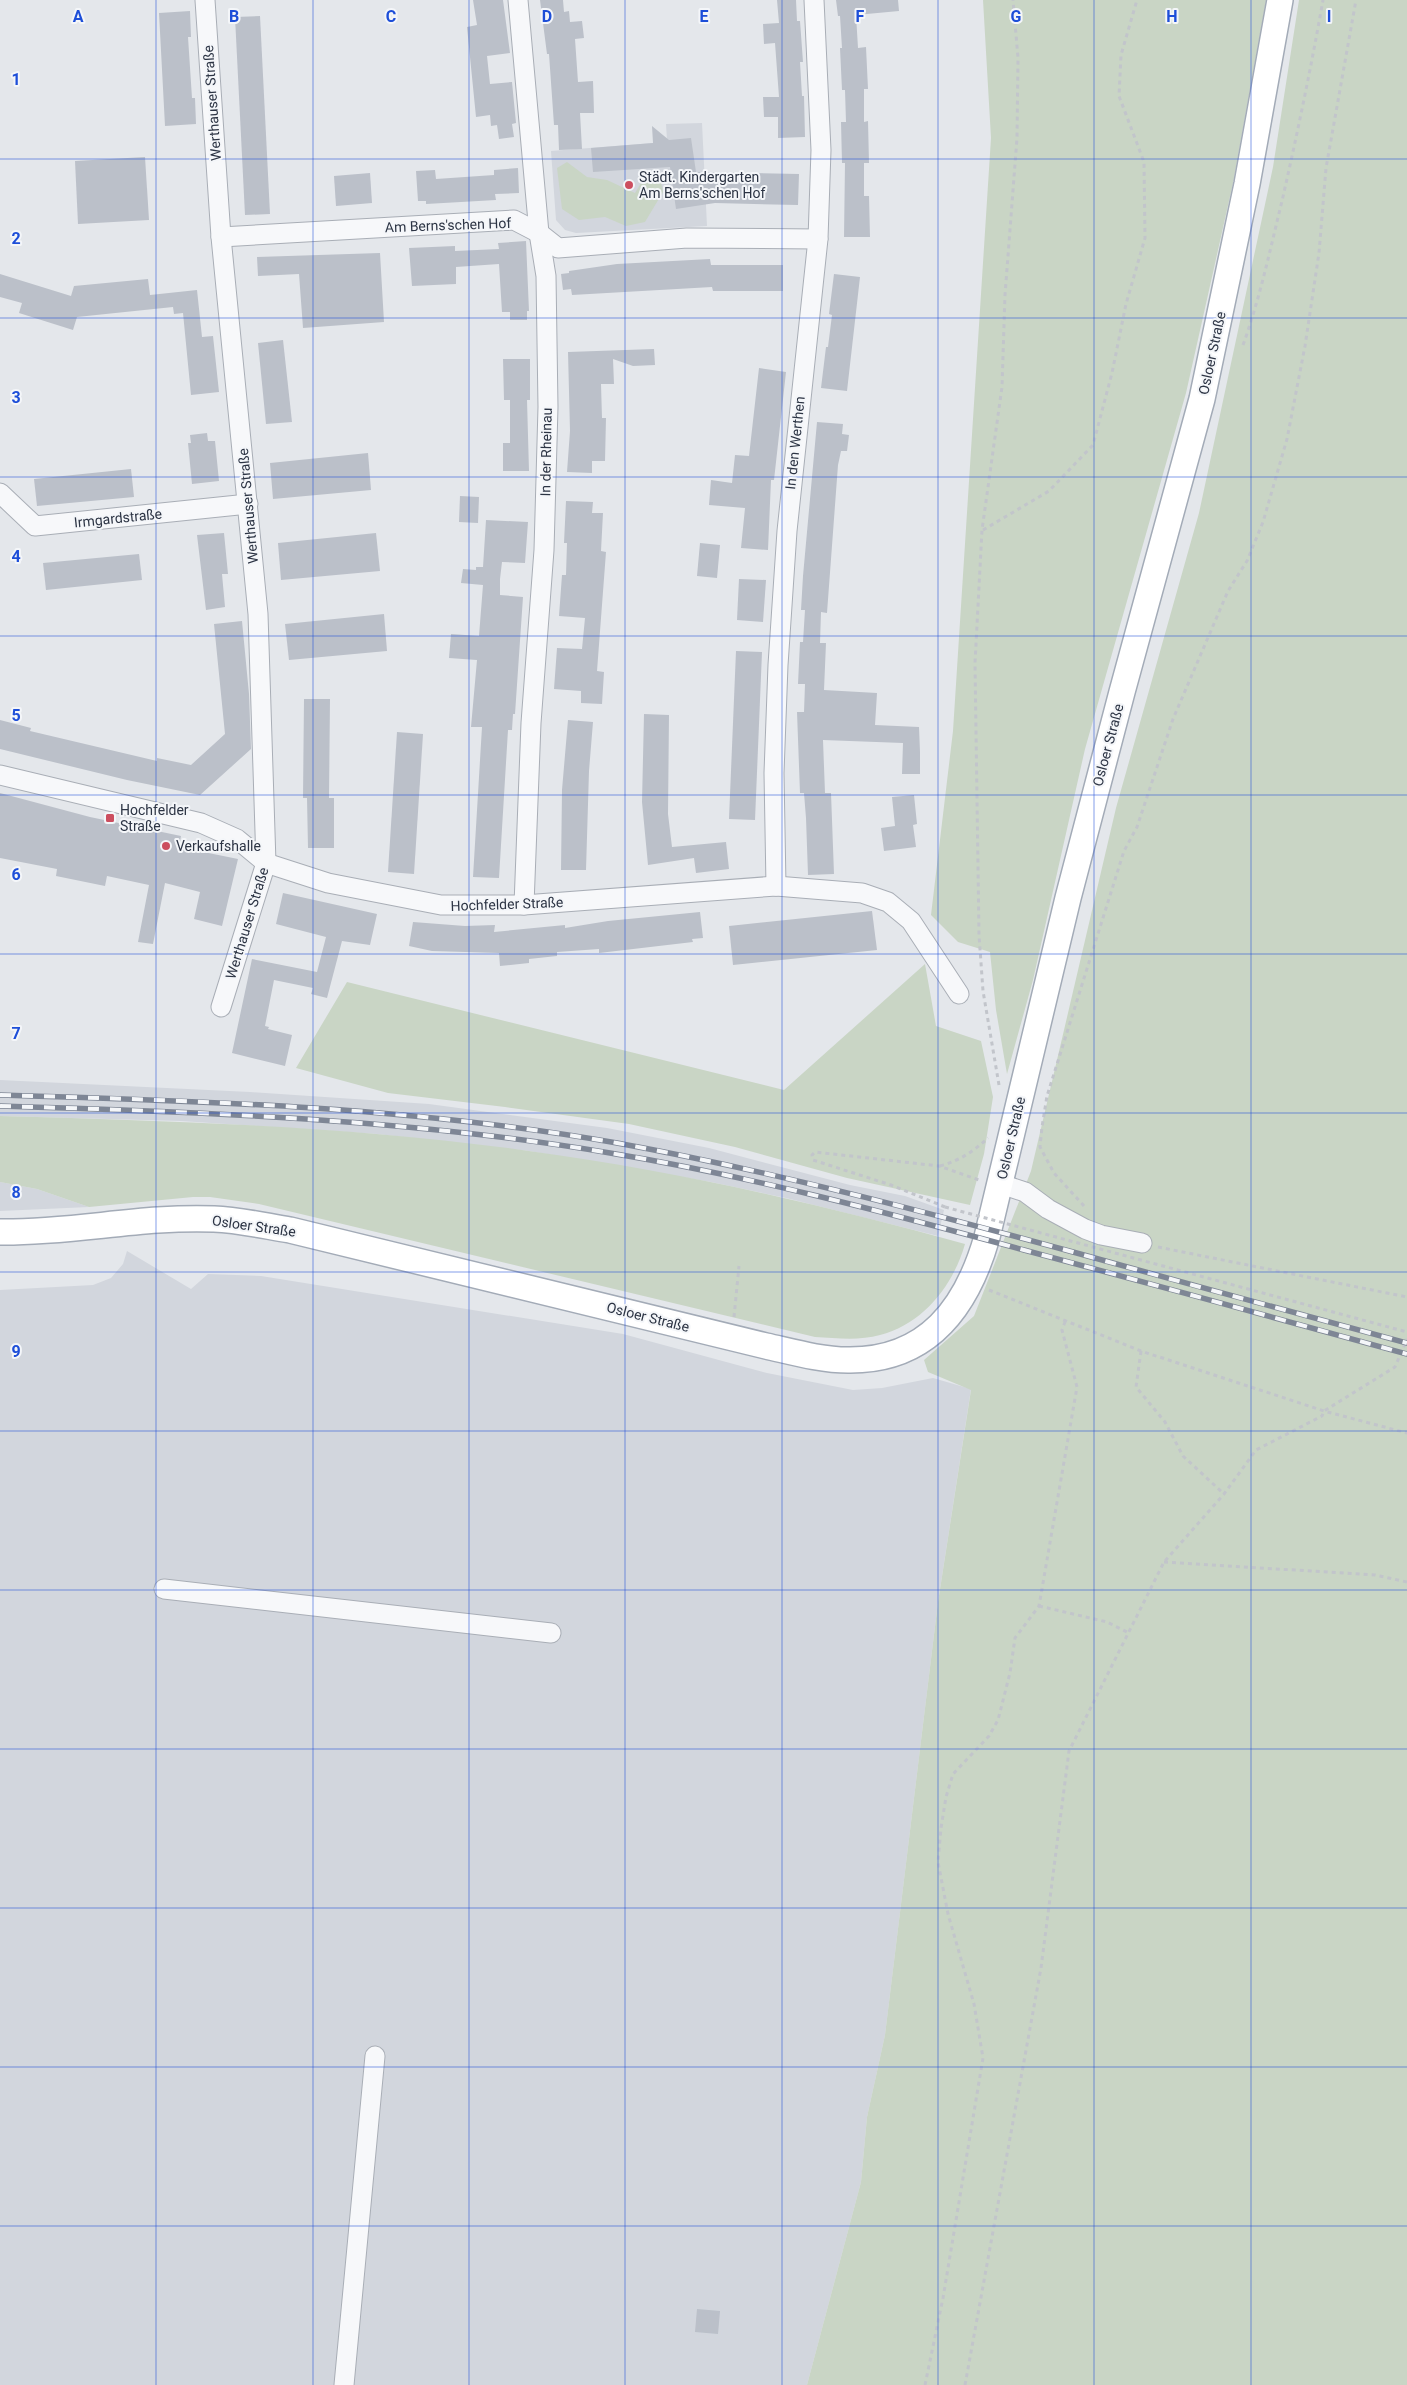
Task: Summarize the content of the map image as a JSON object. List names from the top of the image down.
{
  "streets": {
    "main road": ["Osloer Straße"],
    "street": [
      "Werthauser Straße",
      "Am Berns'schen Hof",
      "In den Werthen",
      "In der Rheinau",
      "Irmgardstraße",
      "Hochfelder Straße"
    ]
  },
  "crossings": [
    ["Werthauser Straße", "Am Berns'schen Hof"],
    ["Werthauser Straße", "Irmgardstraße"],
    ["Werthauser Straße", "Hochfelder Straße"],
    ["Am Berns'schen Hof", "In den Werthen"],
    ["Am Berns'schen Hof", "In der Rheinau"],
    ["In den Werthen", "Hochfelder Straße"],
    ["In der Rheinau", "Hochfelder Straße"]
  ],
  "places": {
    "other": ["Städt. Kindergarten Am Berns'schen Hof", "Verkaufshalle"],
    "transit": ["Hochfelder Straße"]
  },
  "grid": {
    "columns": [
      "A",
      "B",
      "C",
      "D",
      "E",
      "F",
      "G",
      "H",
      "I"
    ],
    "rows": [
      "1",
      "2",
      "3",
      "4",
      "5",
      "6",
      "7",
      "8",
      "9"
    ]
  }
}
